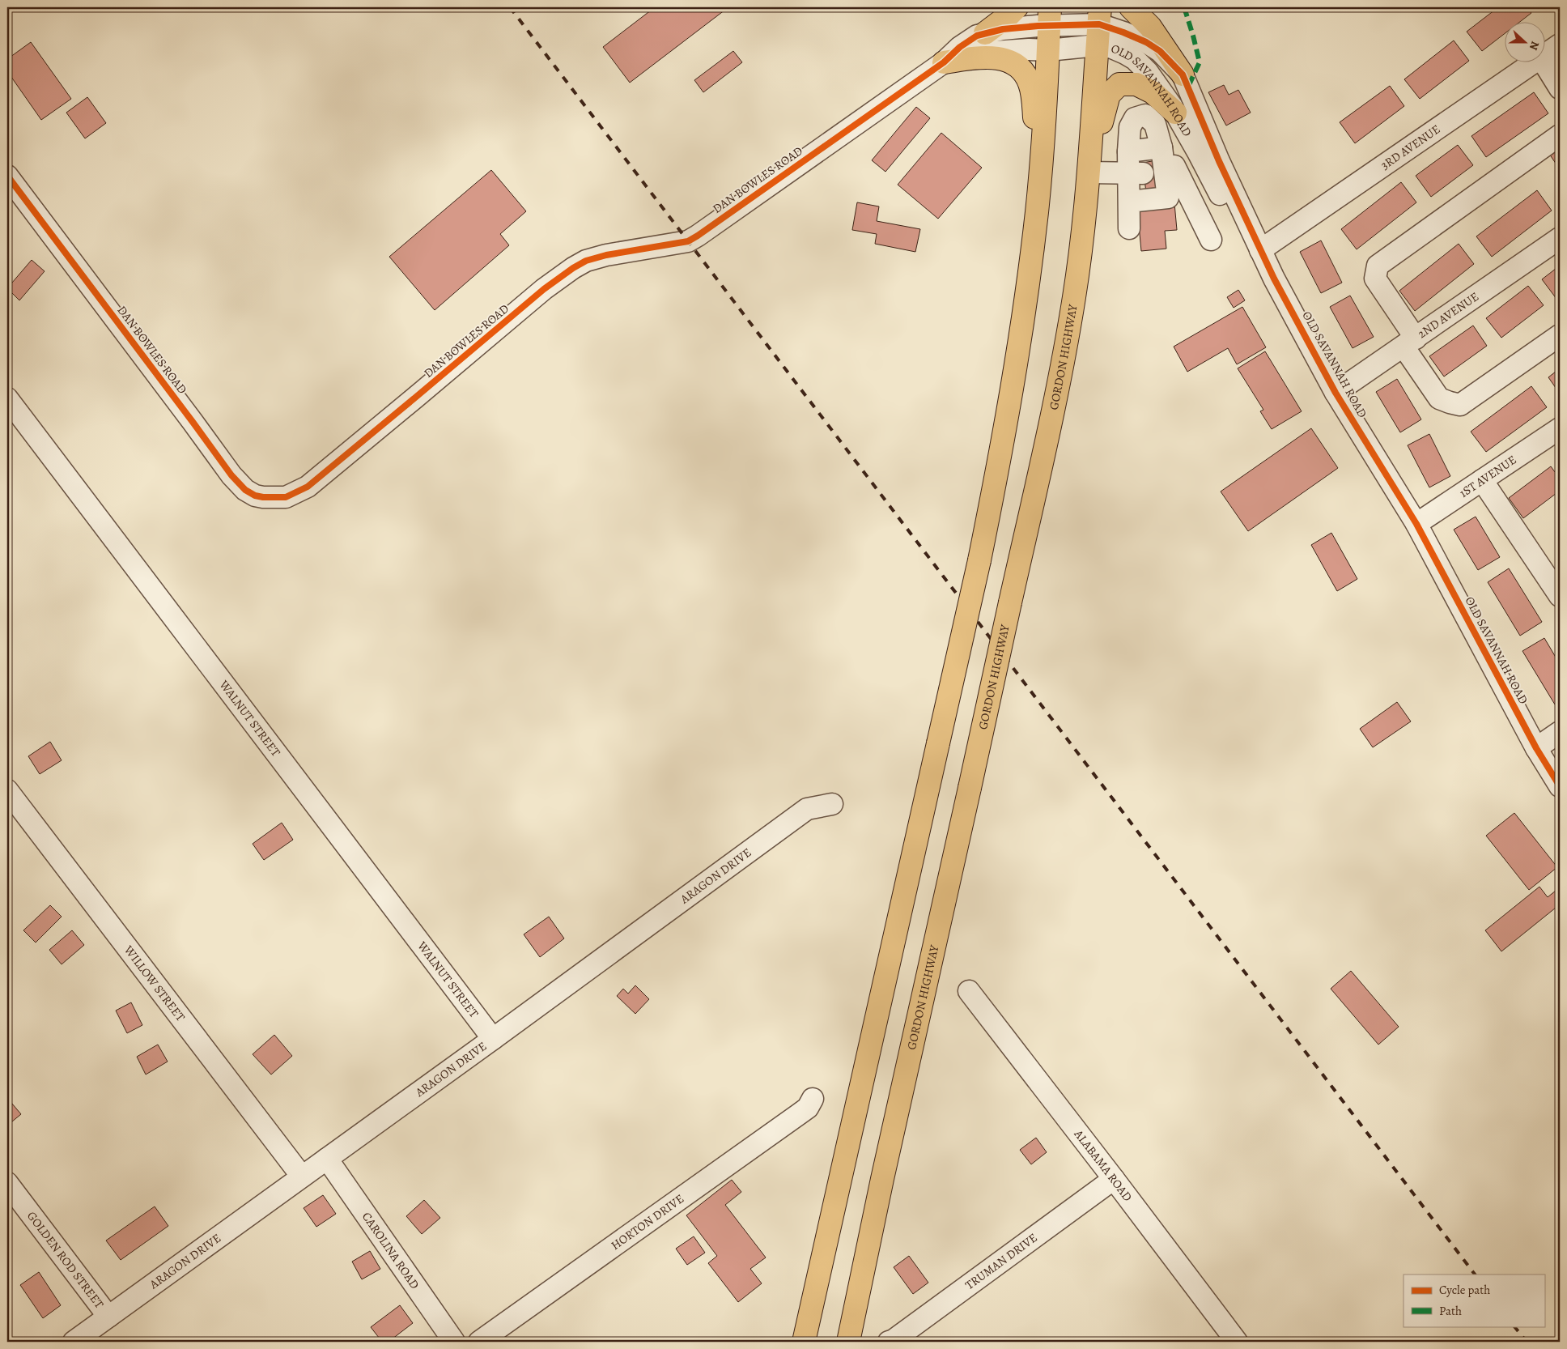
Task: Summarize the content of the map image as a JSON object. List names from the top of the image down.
{
  "streets": {
    "highway": ["GORDON HIGHWAY"],
    "street": [
      "OLD SAVANNAH ROAD",
      "3RD AVENUE",
      "DAN BOWLES ROAD",
      "2ND AVENUE",
      "1ST AVENUE",
      "WALNUT STREET",
      "ARAGON DRIVE",
      "WILLOW STREET",
      "ALABAMA ROAD",
      "HORTON DRIVE",
      "CAROLINA ROAD",
      "GOLDEN ROD STREET",
      "TRUMAN DRIVE"
    ]
  },
  "crossings": [
    ["OLD SAVANNAH ROAD", "3RD AVENUE"],
    ["OLD SAVANNAH ROAD", "DAN BOWLES ROAD"],
    ["OLD SAVANNAH ROAD", "2ND AVENUE"],
    ["OLD SAVANNAH ROAD", "GORDON HIGHWAY"],
    ["OLD SAVANNAH ROAD", "1ST AVENUE"],
    ["WALNUT STREET", "ARAGON DRIVE"],
    ["ARAGON DRIVE", "WILLOW STREET"],
    ["ARAGON DRIVE", "CAROLINA ROAD"],
    ["ARAGON DRIVE", "GOLDEN ROD STREET"],
    ["ALABAMA ROAD", "TRUMAN DRIVE"]
  ],
  "legend": ["Cycle path", "Path"],
  "north": "right"
}
